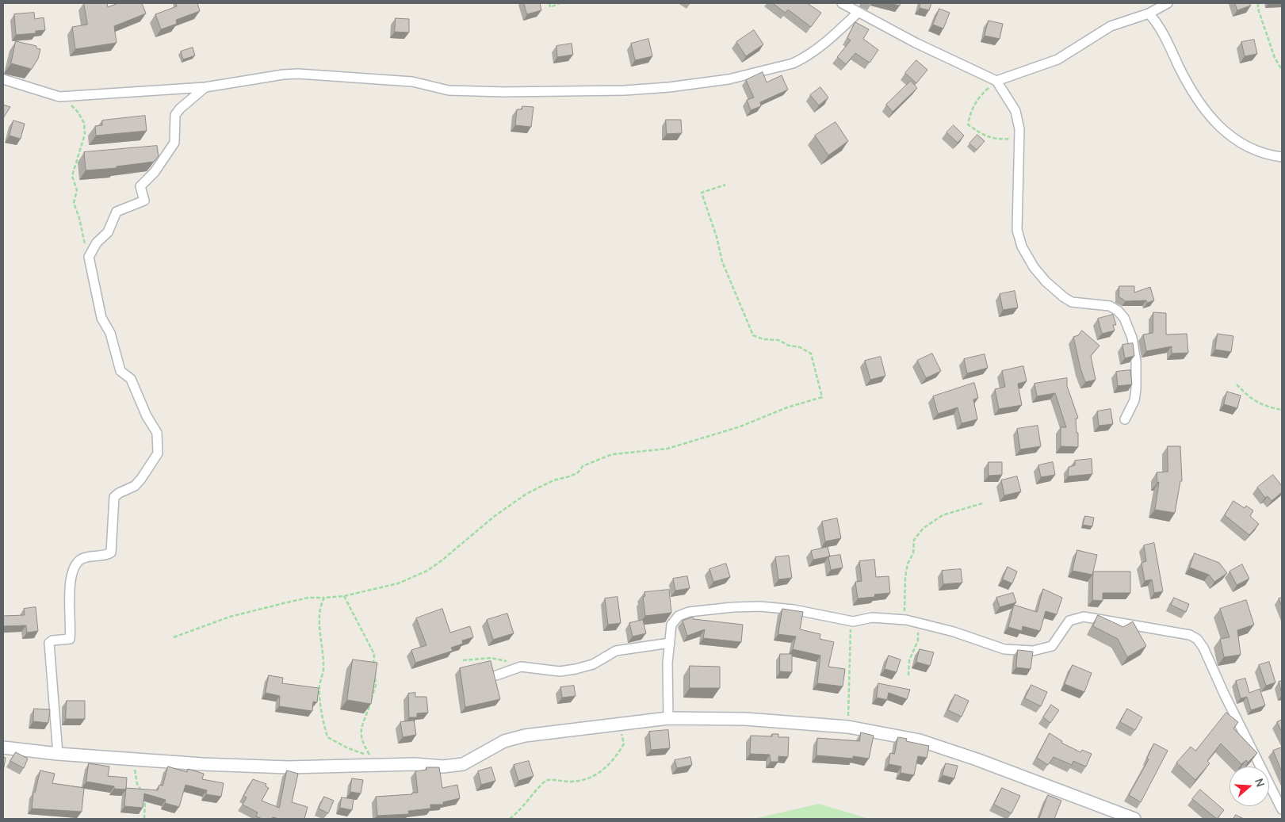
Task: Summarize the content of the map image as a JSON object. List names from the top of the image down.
{
  "north": "right"
}
